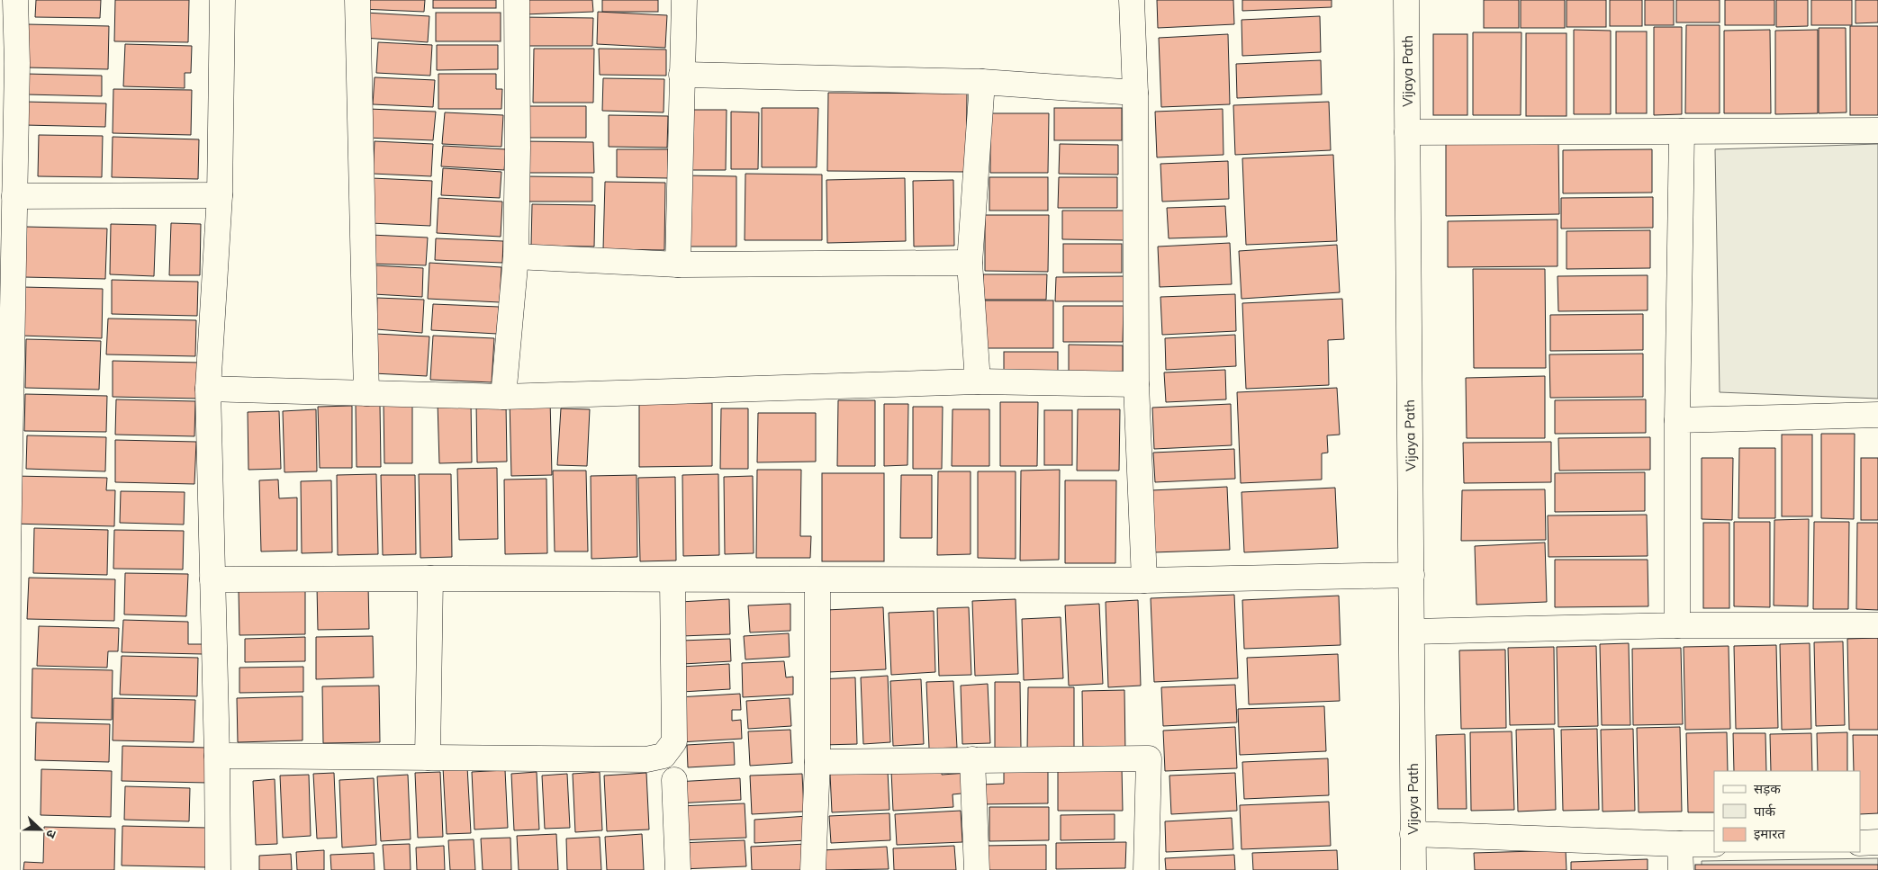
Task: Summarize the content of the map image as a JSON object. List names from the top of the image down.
{
  "streets": {
    "street": ["Vijaya Path"]
  },
  "legend": ["सड़क", "पार्क", "इमारत"],
  "north": "right"
}
